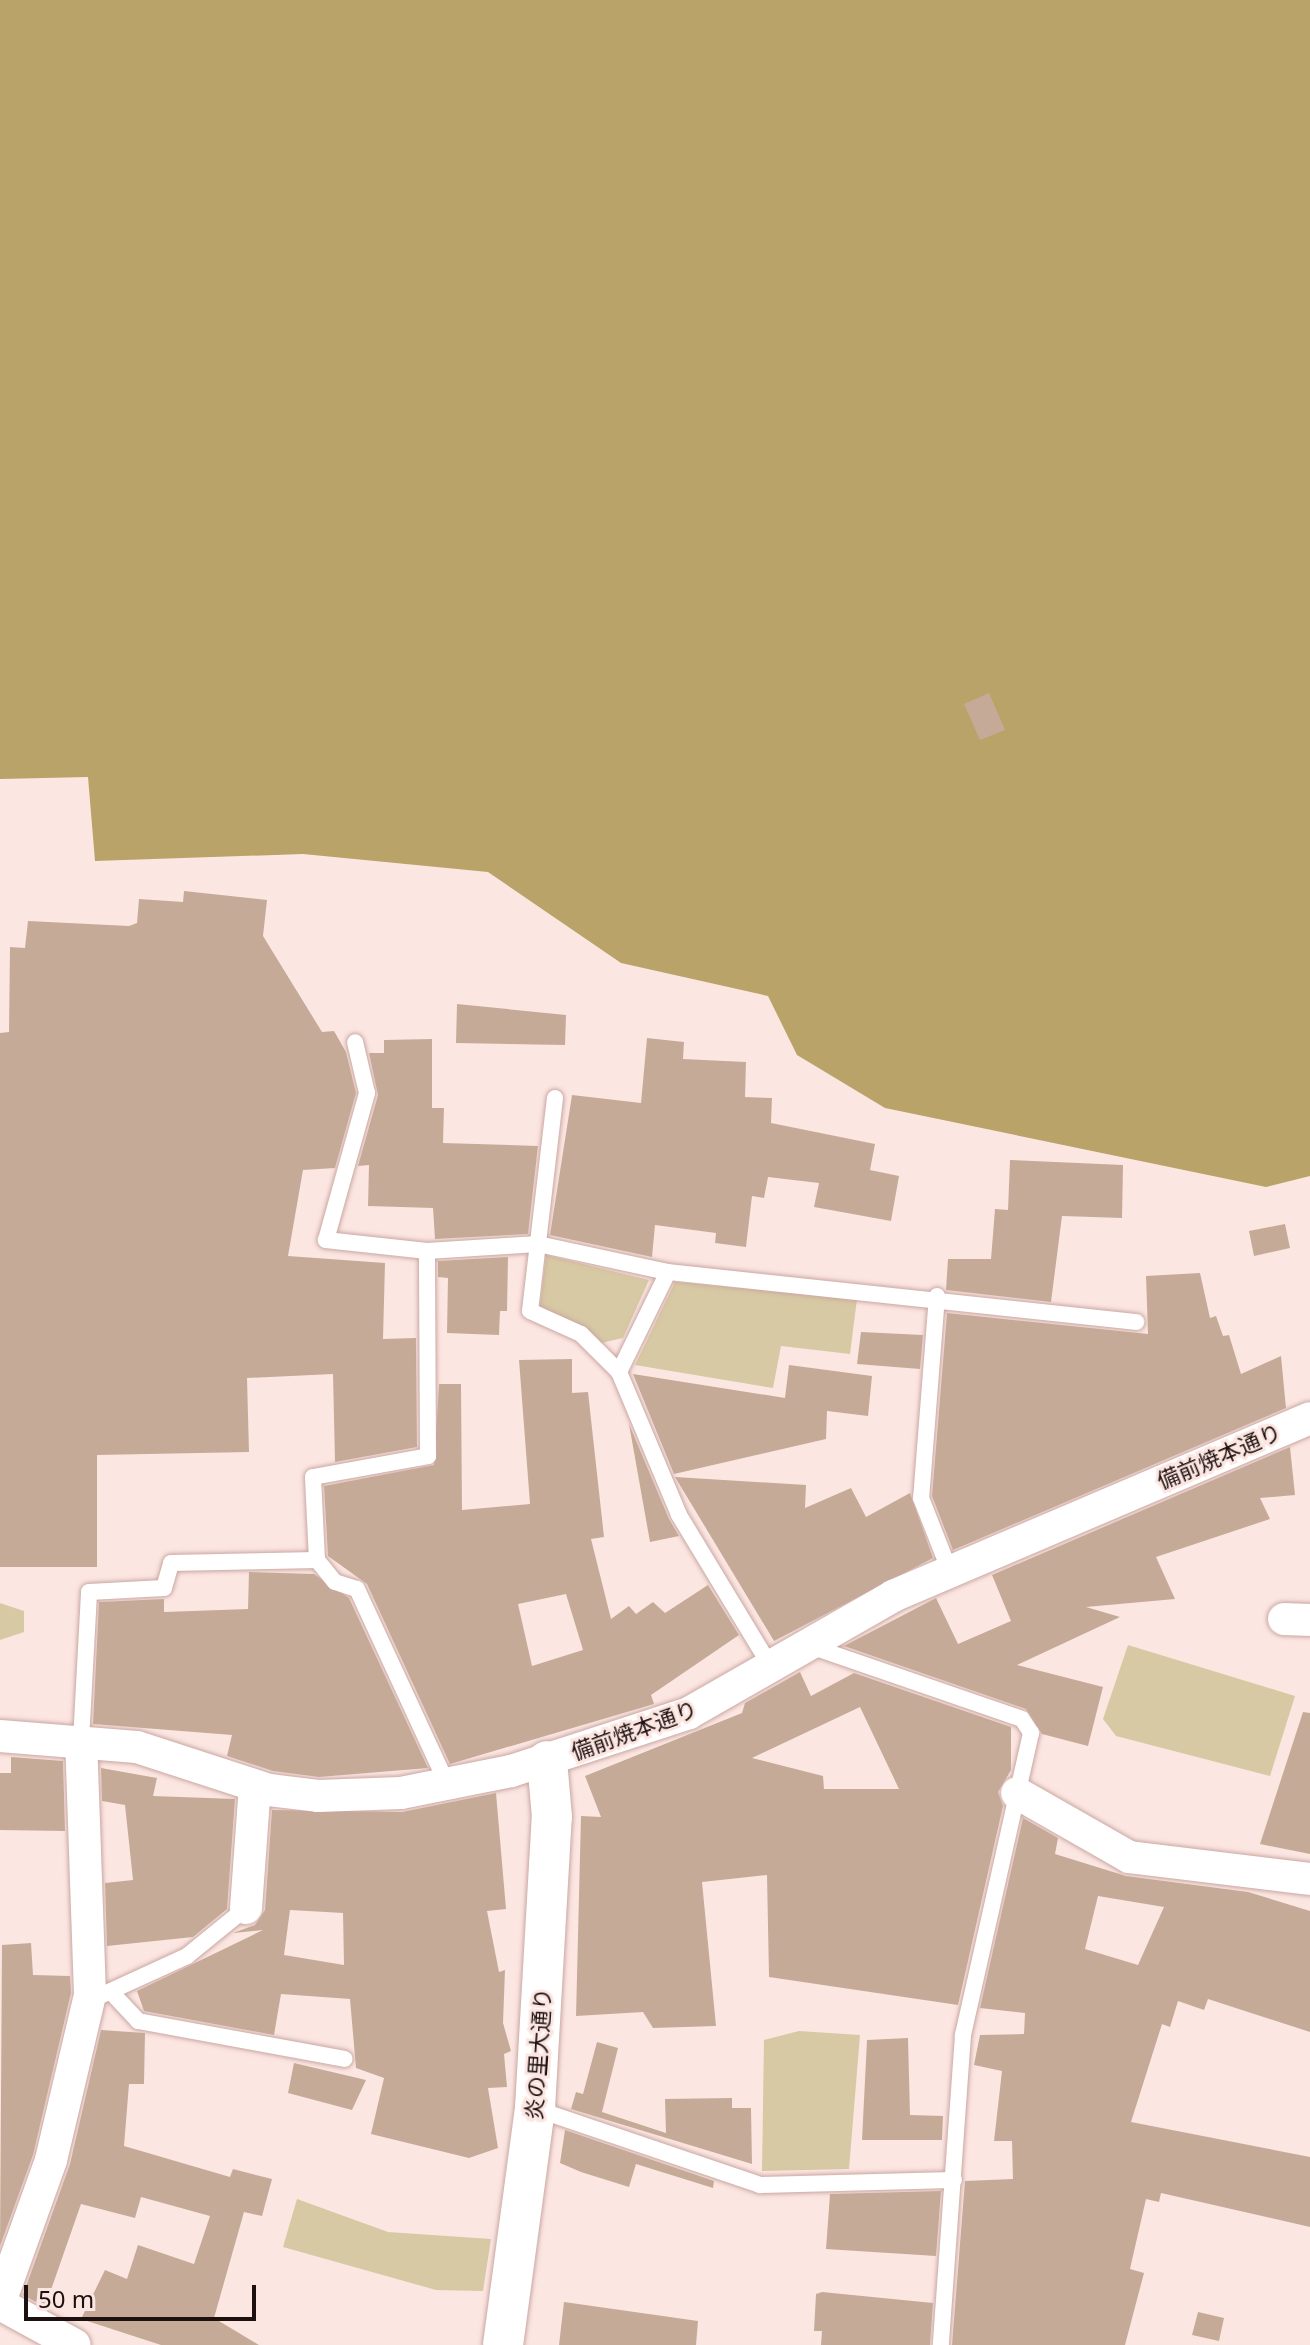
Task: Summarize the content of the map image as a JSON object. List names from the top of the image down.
{
  "streets": {
    "street": ["備前焼本通り", "炎の里大通り"]
  },
  "crossings": [
    ["備前焼本通り", "炎の里大通り"]
  ],
  "scale_bar": "50 m"
}
